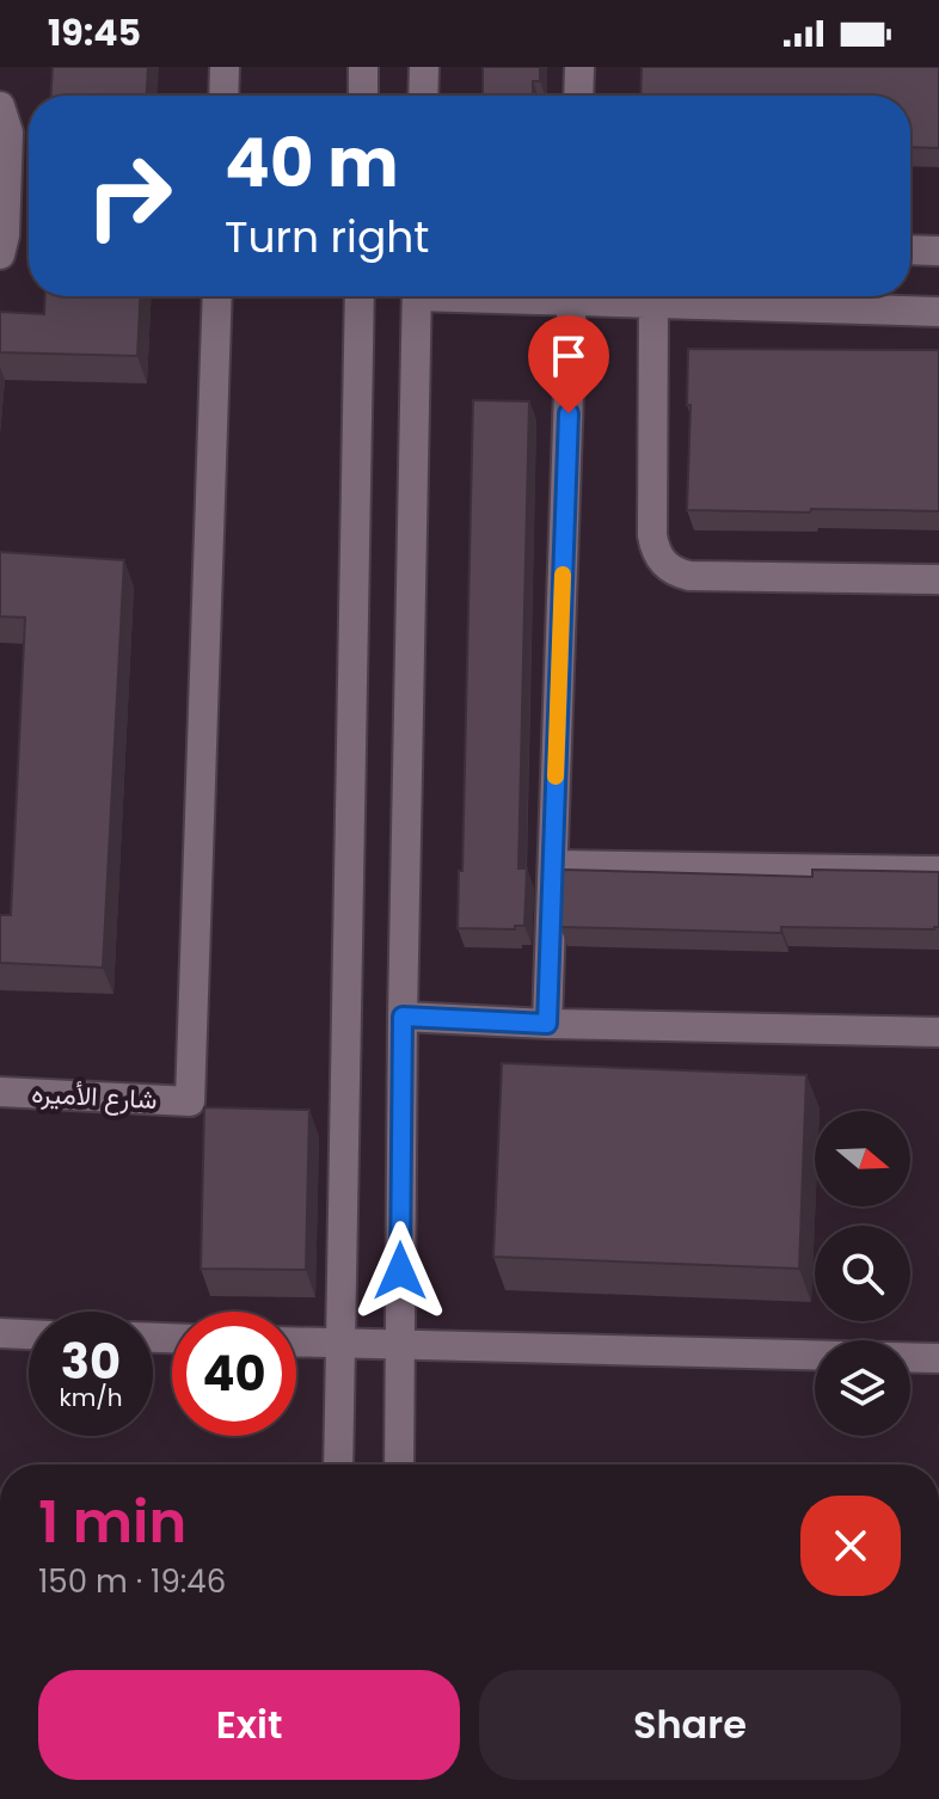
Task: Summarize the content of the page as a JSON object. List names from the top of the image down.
{
  "streets": {
    "street": ["شارع الأميره"]
  },
  "north": "right",
  "page": {
    "status": "19:45",
    "turn": ["40 m", "Turn right"],
    "speed": "30 km/h",
    "limit": "40",
    "heading": ["1 min", "150 m · 19:46"],
    "buttons": ["Exit", "Share"]
  }
}
